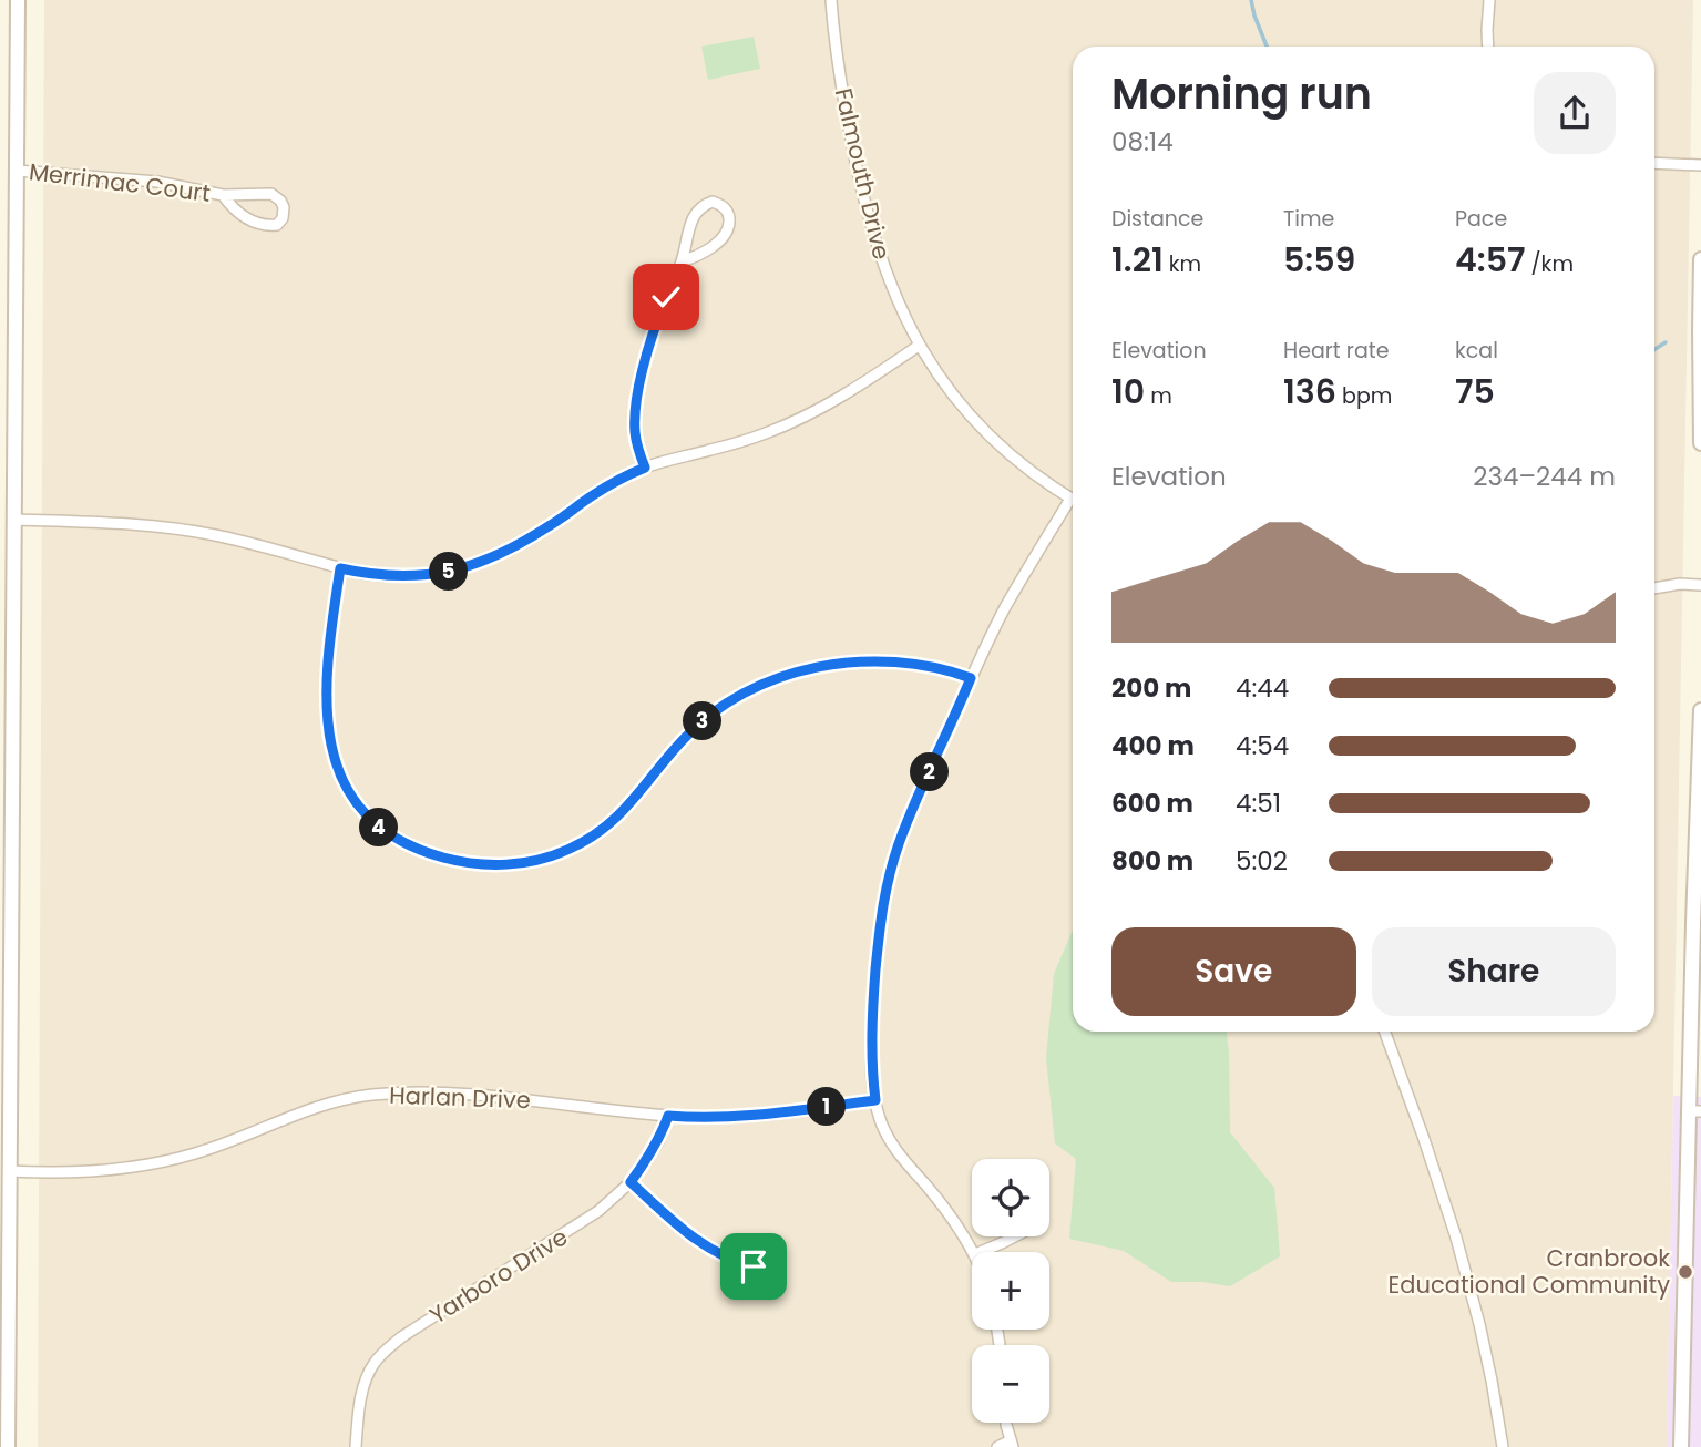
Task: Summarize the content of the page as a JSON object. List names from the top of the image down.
{
  "streets": {
    "street": [
      "Falmouth Drive",
      "Merrimac Court",
      "Harlan Drive",
      "Yarboro Drive"
    ]
  },
  "crossings": [
    ["Harlan Drive", "Yarboro Drive"]
  ],
  "places": ["Cranbrook Educational Community"],
  "page": {
    "heading": ["Morning run", "08:14"],
    "stats": [
      ["Distance", "1.21 km"],
      ["Time", "5:59"],
      ["Pace", "4:57 /km"],
      ["Elevation", "10 m"],
      ["Heart rate", "136 bpm"],
      ["kcal", "75"]
    ],
    "chart": ["Elevation", "234–244 m"],
    "pins": [
      "5",
      "3",
      "2",
      "4",
      "1"
    ],
    "list": [
      {
        "name": "200 m",
        "note": "4:44"
      },
      {
        "name": "400 m",
        "note": "4:54"
      },
      {
        "name": "600 m",
        "note": "4:51"
      },
      {
        "name": "800 m",
        "note": "5:02"
      }
    ],
    "buttons": ["Save", "Share"],
    "map_buttons": ["+", "−"]
  }
}
